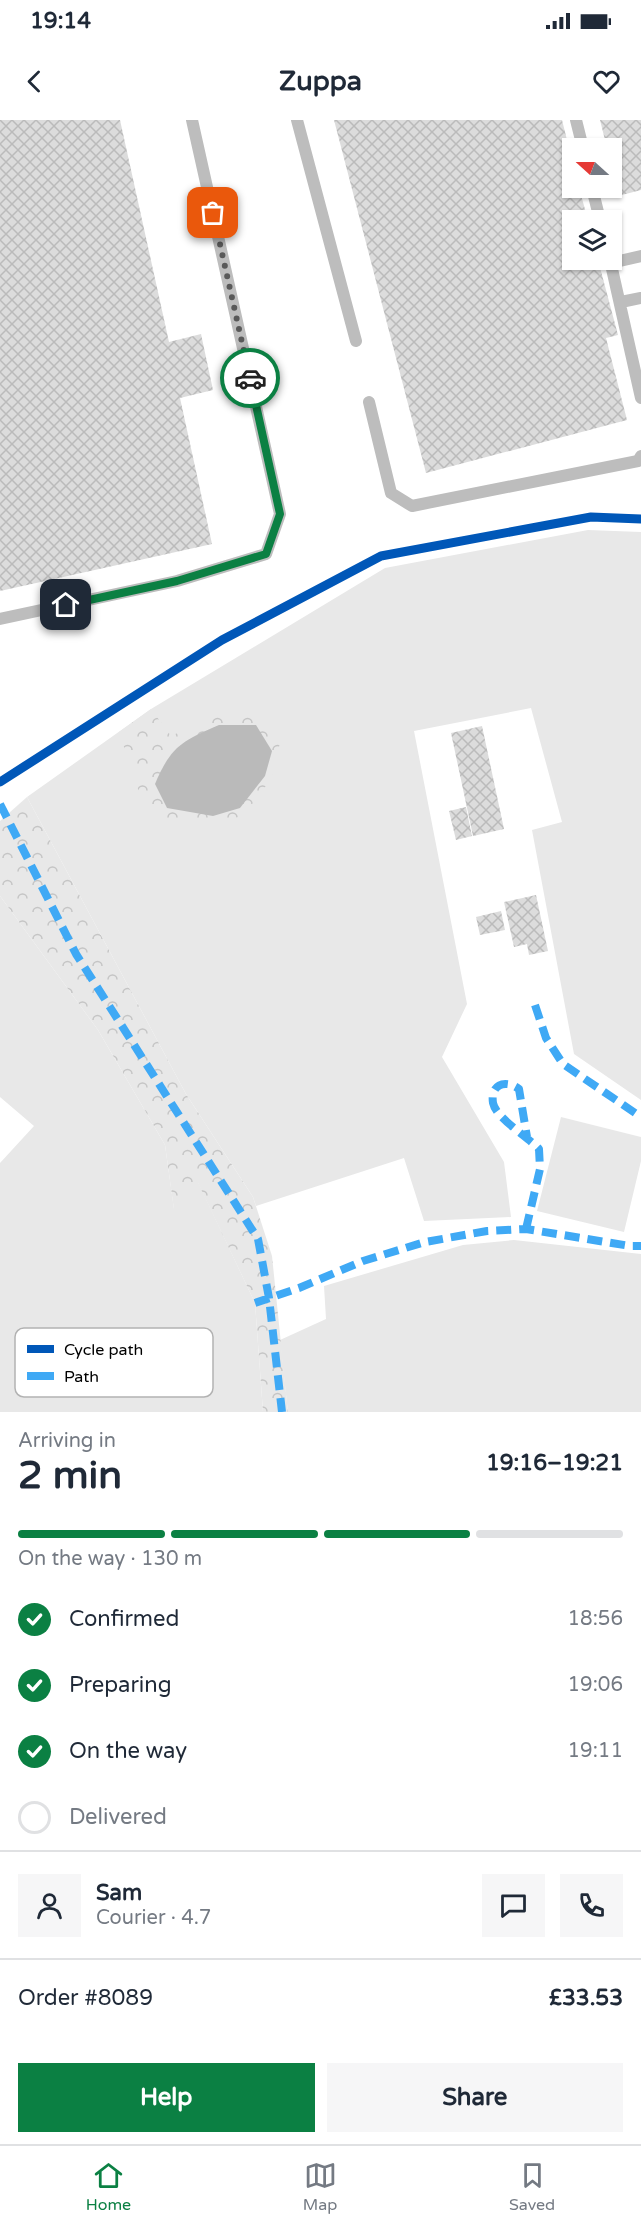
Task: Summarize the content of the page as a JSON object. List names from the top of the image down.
{
  "legend": ["Cycle path", "Path"],
  "north": "left",
  "page": {
    "status": "19:14",
    "header": "Zuppa",
    "heading": ["2 min", "Arriving in", "19:16–19:21"],
    "panel": [
      "Sam",
      "Courier · 4.7",
      "Order #8089",
      "£33.53"
    ],
    "bar": "On the way · 130 m",
    "list": [
      ["Confirmed", "18:56"],
      ["Preparing", "19:06"],
      ["On the way", "19:11"],
      "Delivered"
    ],
    "buttons": ["Help", "Share"],
    "tabs": ["Home", "Map", "Saved"]
  }
}
